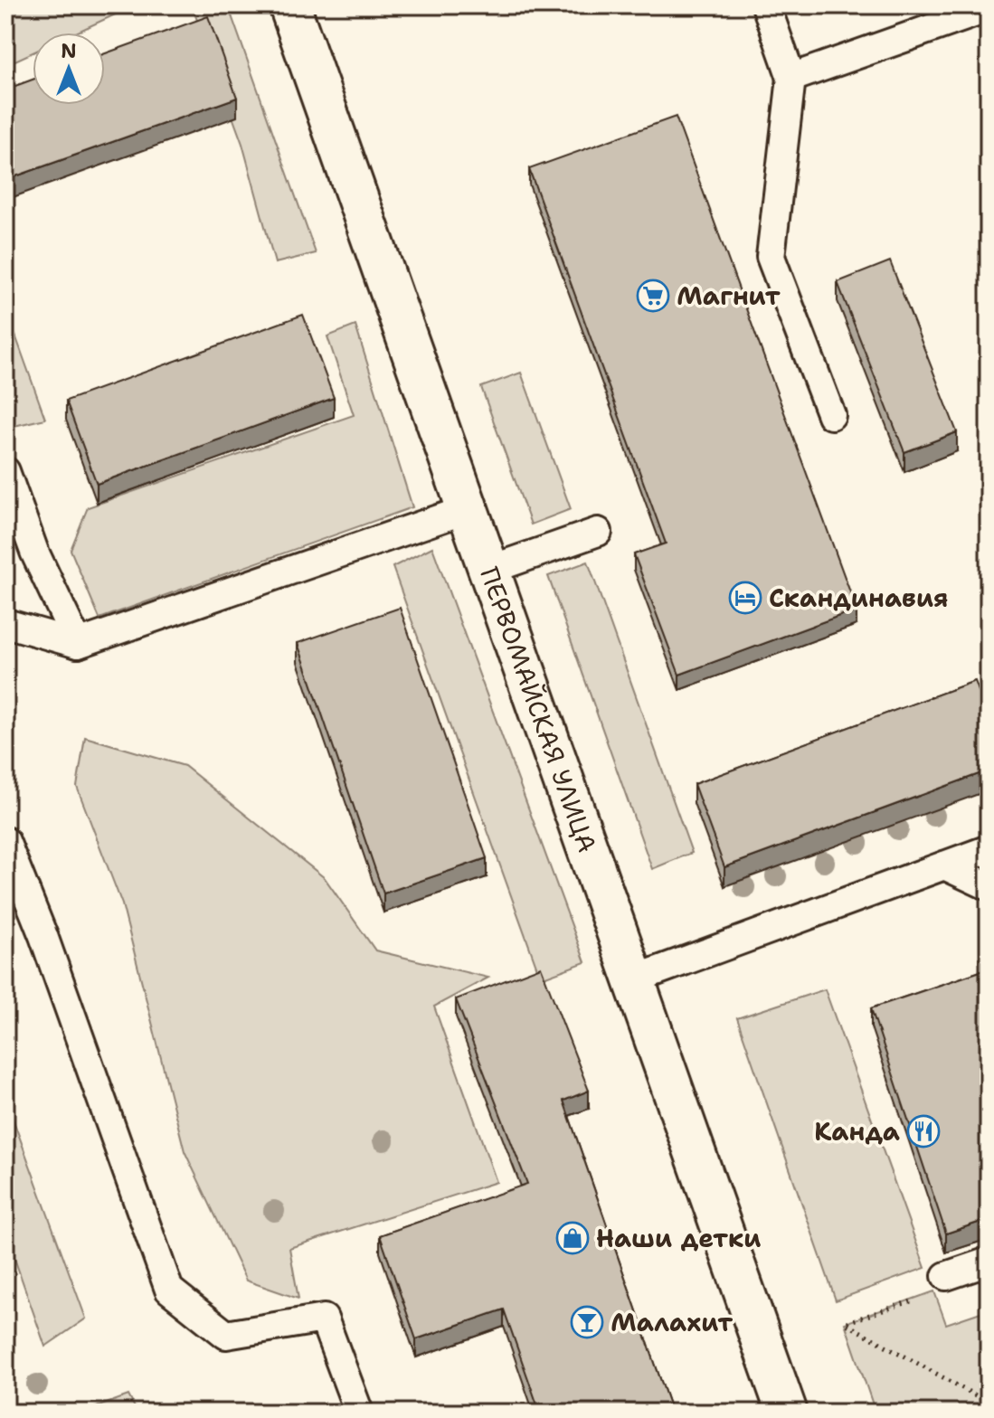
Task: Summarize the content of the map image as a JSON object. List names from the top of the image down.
{
  "streets": {
    "main road": ["ПЕРВОМАЙСКАЯ УЛИЦА"]
  },
  "places": {
    "supermarket": ["Магнит"],
    "hotel": ["Скандинавия"],
    "restaurant": ["Канда"],
    "shop": ["Наши детки"],
    "bar": ["Малахит"]
  },
  "north": "top"
}
